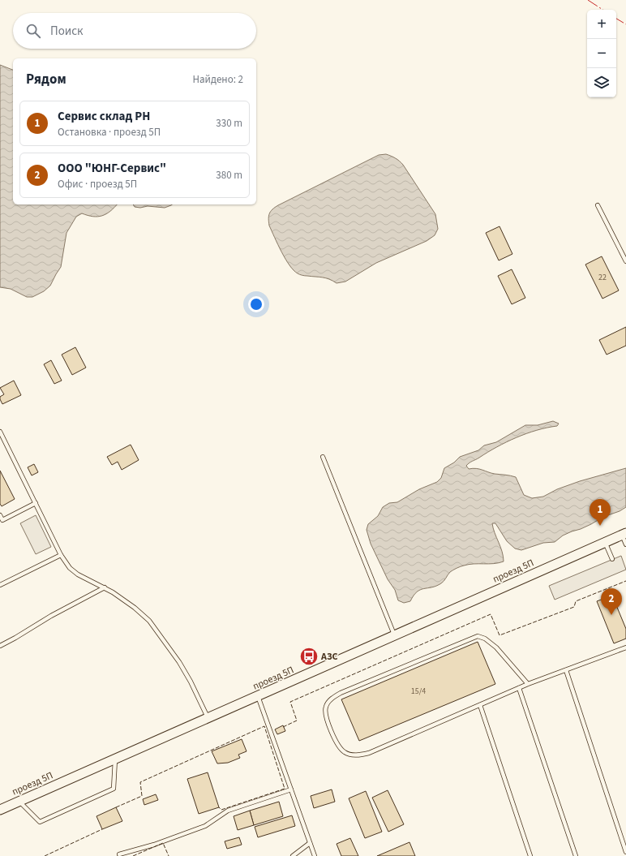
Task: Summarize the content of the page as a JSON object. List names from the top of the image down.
{
  "streets": {
    "street": ["проезд 5П"]
  },
  "places": {
    "bus stop": ["АЗС"]
  },
  "house_numbers": ["22", "15/4"],
  "page": {
    "map_buttons": ["+", "−"],
    "search": "Поиск",
    "heading": ["Рядом", "Найдено: 2"],
    "list": [
      {
        "mark": "1",
        "name": "Сервис склад РН",
        "note": "Остановка · проезд 5П",
        "value": "330 m"
      },
      {
        "mark": "2",
        "name": "ООО \"ЮНГ-Сервис\"",
        "note": "Офис · проезд 5П",
        "value": "380 m"
      }
    ],
    "pins": ["1", "2"]
  }
}
